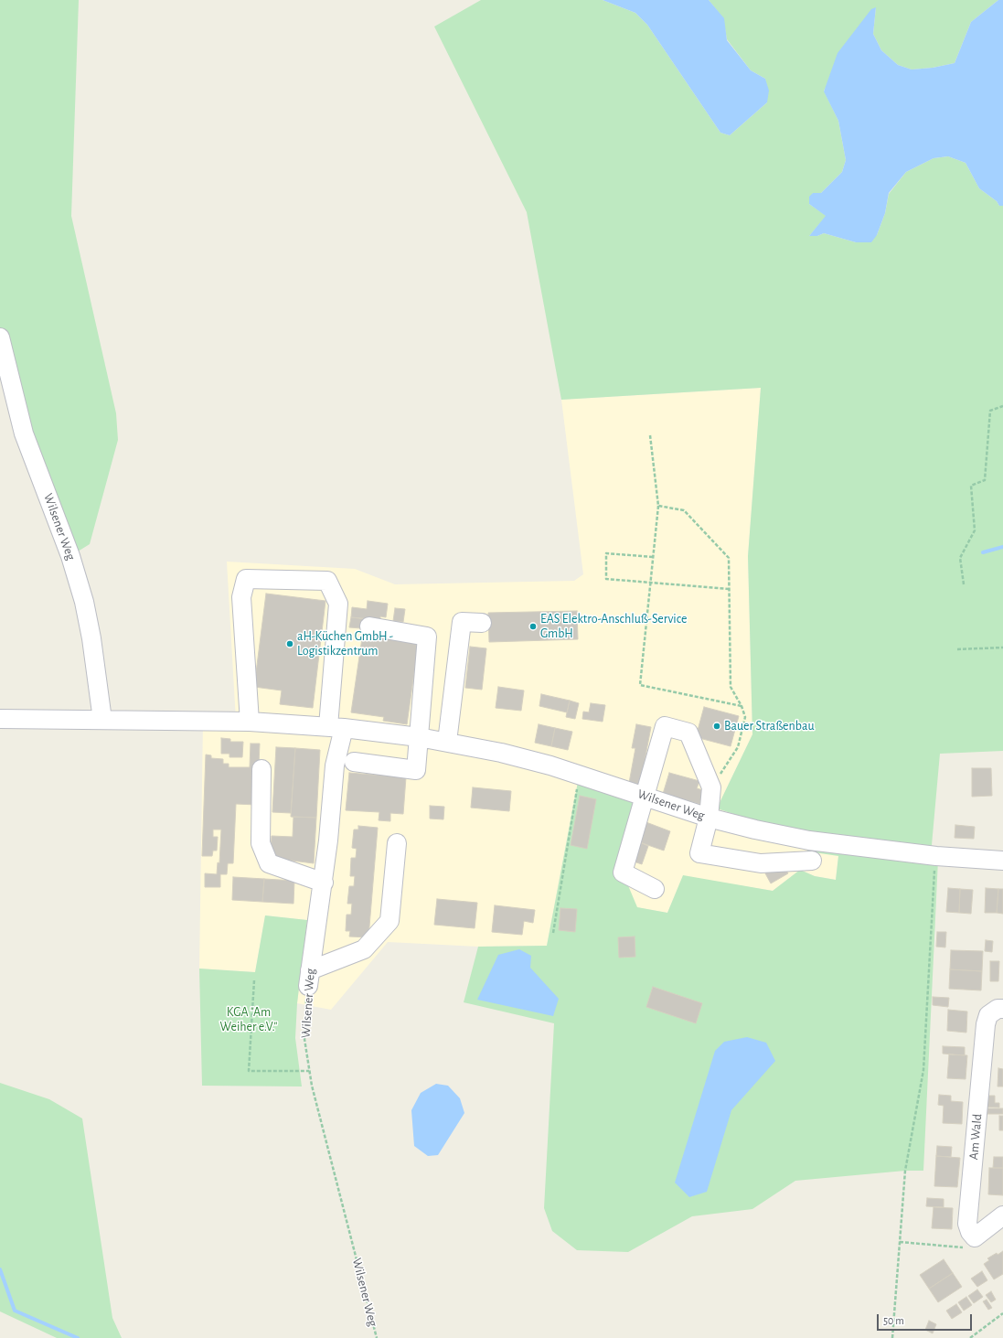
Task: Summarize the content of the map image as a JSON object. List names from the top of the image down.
{
  "streets": {
    "street": ["Wilsener Weg", "Am Wald"]
  },
  "parks": ["KGA \"Am Weiher e.V.\""],
  "places": ["EAS Elektro-Anschluß-Service GmbH", "aH-Küchen GmbH - Logistikzentrum", "Bauer Straßenbau"],
  "scale_bar": "50 m"
}
